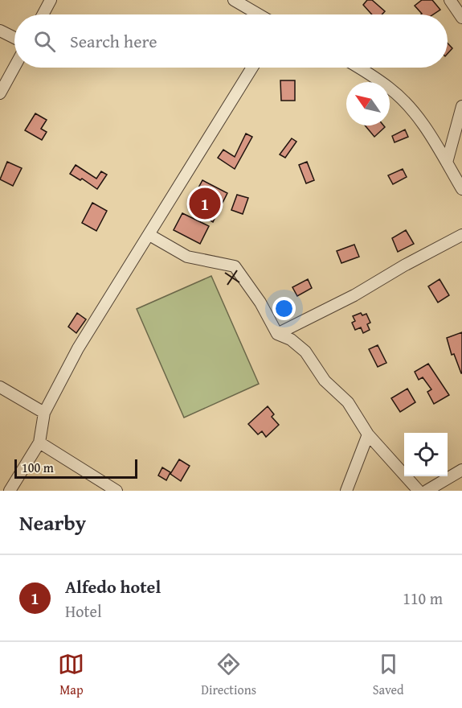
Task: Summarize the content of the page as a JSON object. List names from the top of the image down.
{
  "scale_bar": "100 m",
  "north": "top left",
  "page": {
    "search": "Search here",
    "pins": "1",
    "scale": "100 m",
    "heading": "Nearby",
    "list": [
      {
        "mark": "1",
        "name": "Alfedo hotel",
        "note": "Hotel",
        "value": "110 m"
      }
    ],
    "nav": ["Map", "Directions", "Saved"]
  }
}
